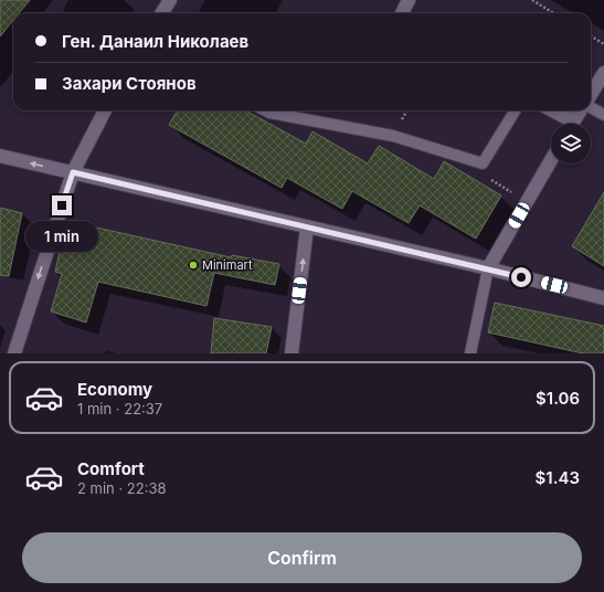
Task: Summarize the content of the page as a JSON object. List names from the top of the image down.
{
  "places": ["Minimart"],
  "page": {
    "banner": ["Ген. Данаил Николаев", "Захари Стоянов"],
    "bubble": "1 min",
    "list": [
      {
        "name": "Economy",
        "note": "1 min · 22:37",
        "value": "$1.06"
      },
      {
        "name": "Comfort",
        "note": "2 min · 22:38",
        "value": "$1.43"
      }
    ],
    "buttons": "Confirm"
  }
}
